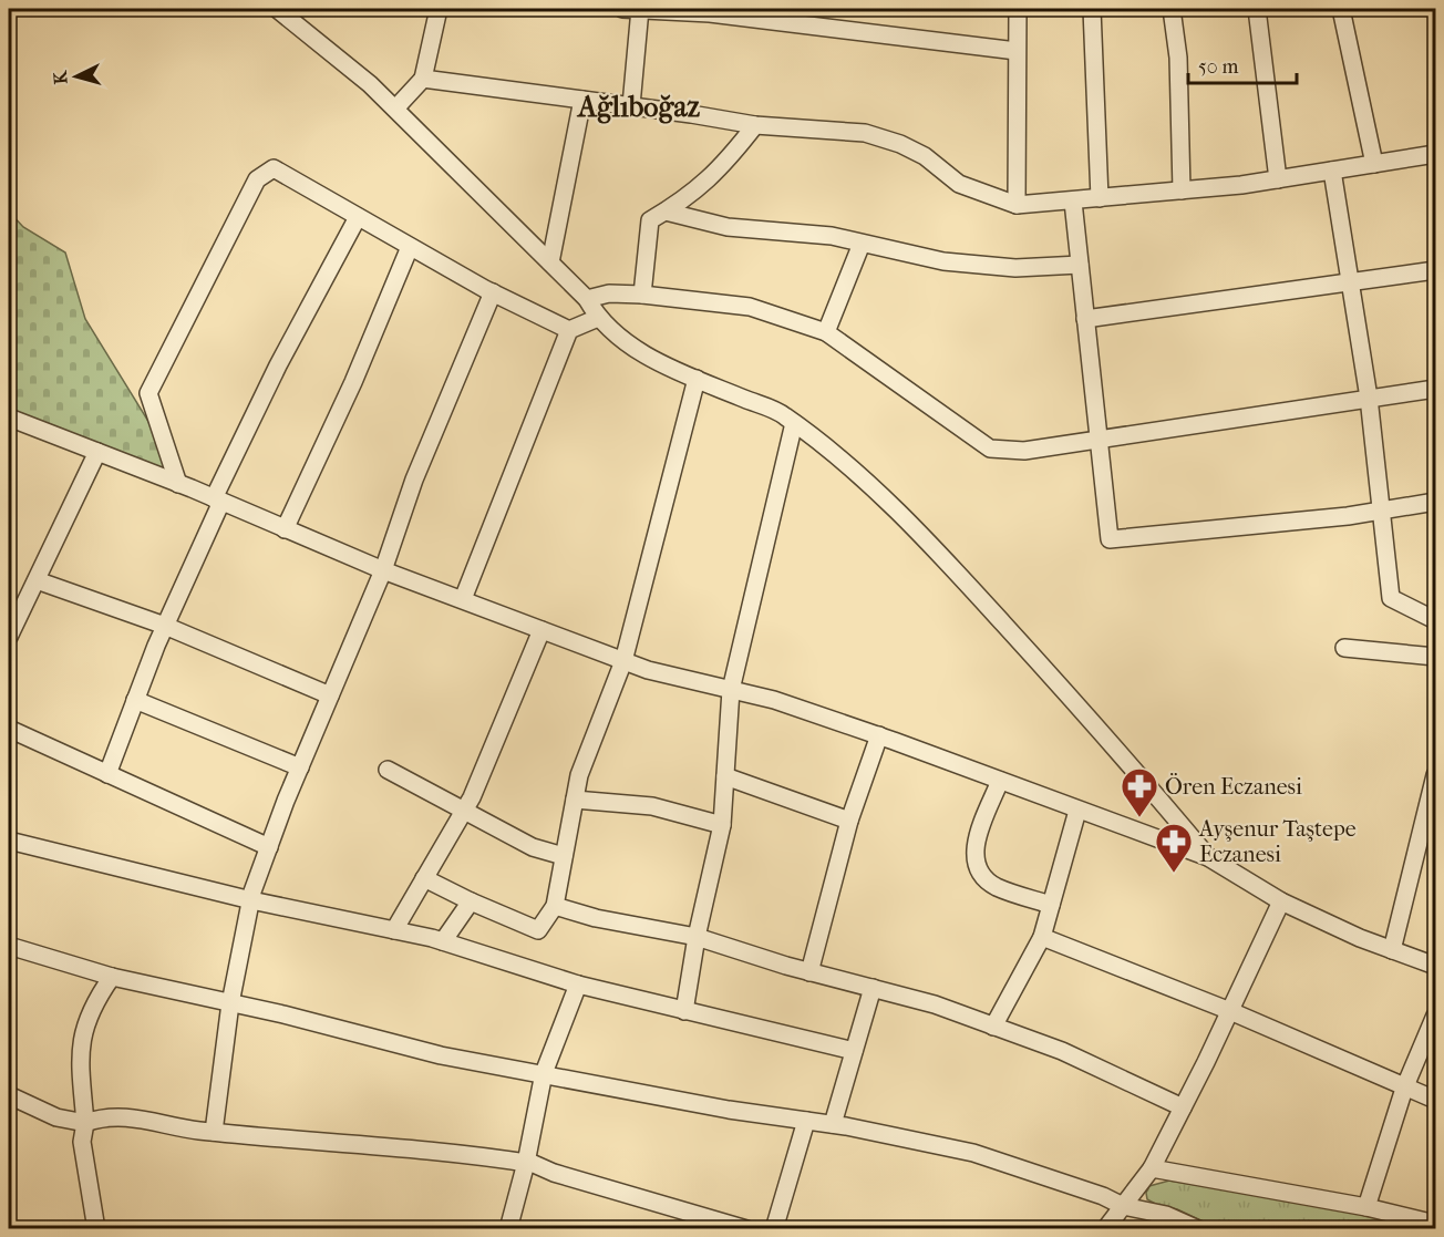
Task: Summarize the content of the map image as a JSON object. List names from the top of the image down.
{
  "districts": ["Ağlıboğaz"],
  "places": {
    "pharmacy": ["Ören Eczanesi", "Ayşenur Taştepe Eczanesi"]
  },
  "scale_bar": "50 m",
  "north": "left"
}
